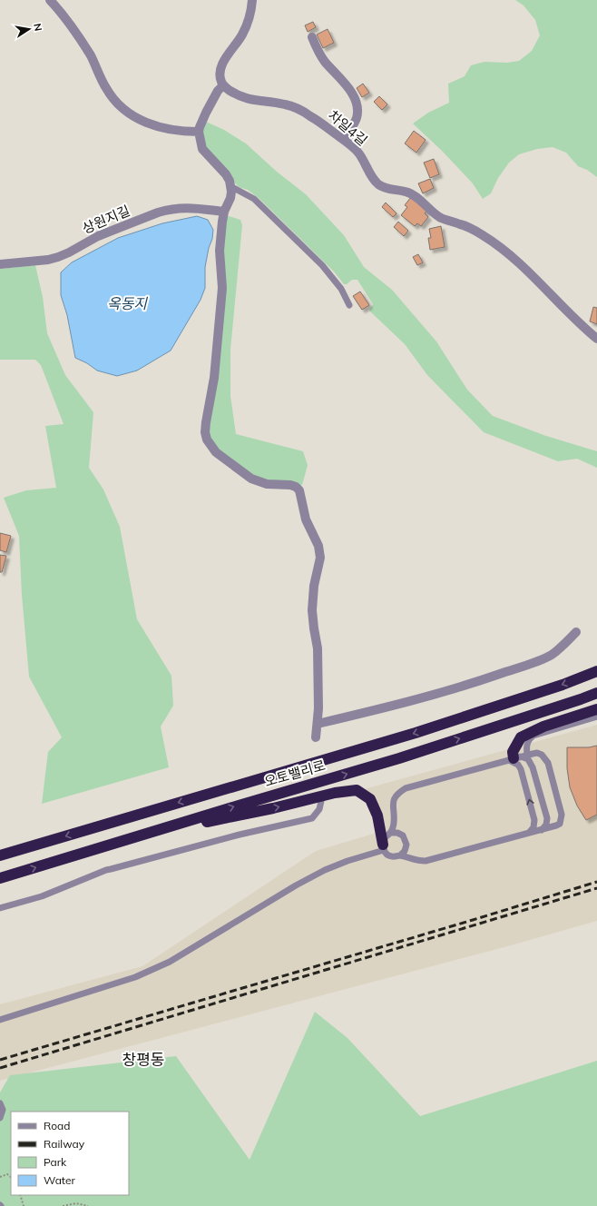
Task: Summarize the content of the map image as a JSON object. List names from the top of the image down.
{
  "streets": {
    "highway": ["오토밸리로"],
    "street": ["차일4길", "상원지길"]
  },
  "districts": ["창평동"],
  "water": ["옥동지"],
  "legend": [
    "Road",
    "Railway",
    "Park",
    "Water"
  ],
  "north": "right"
}
